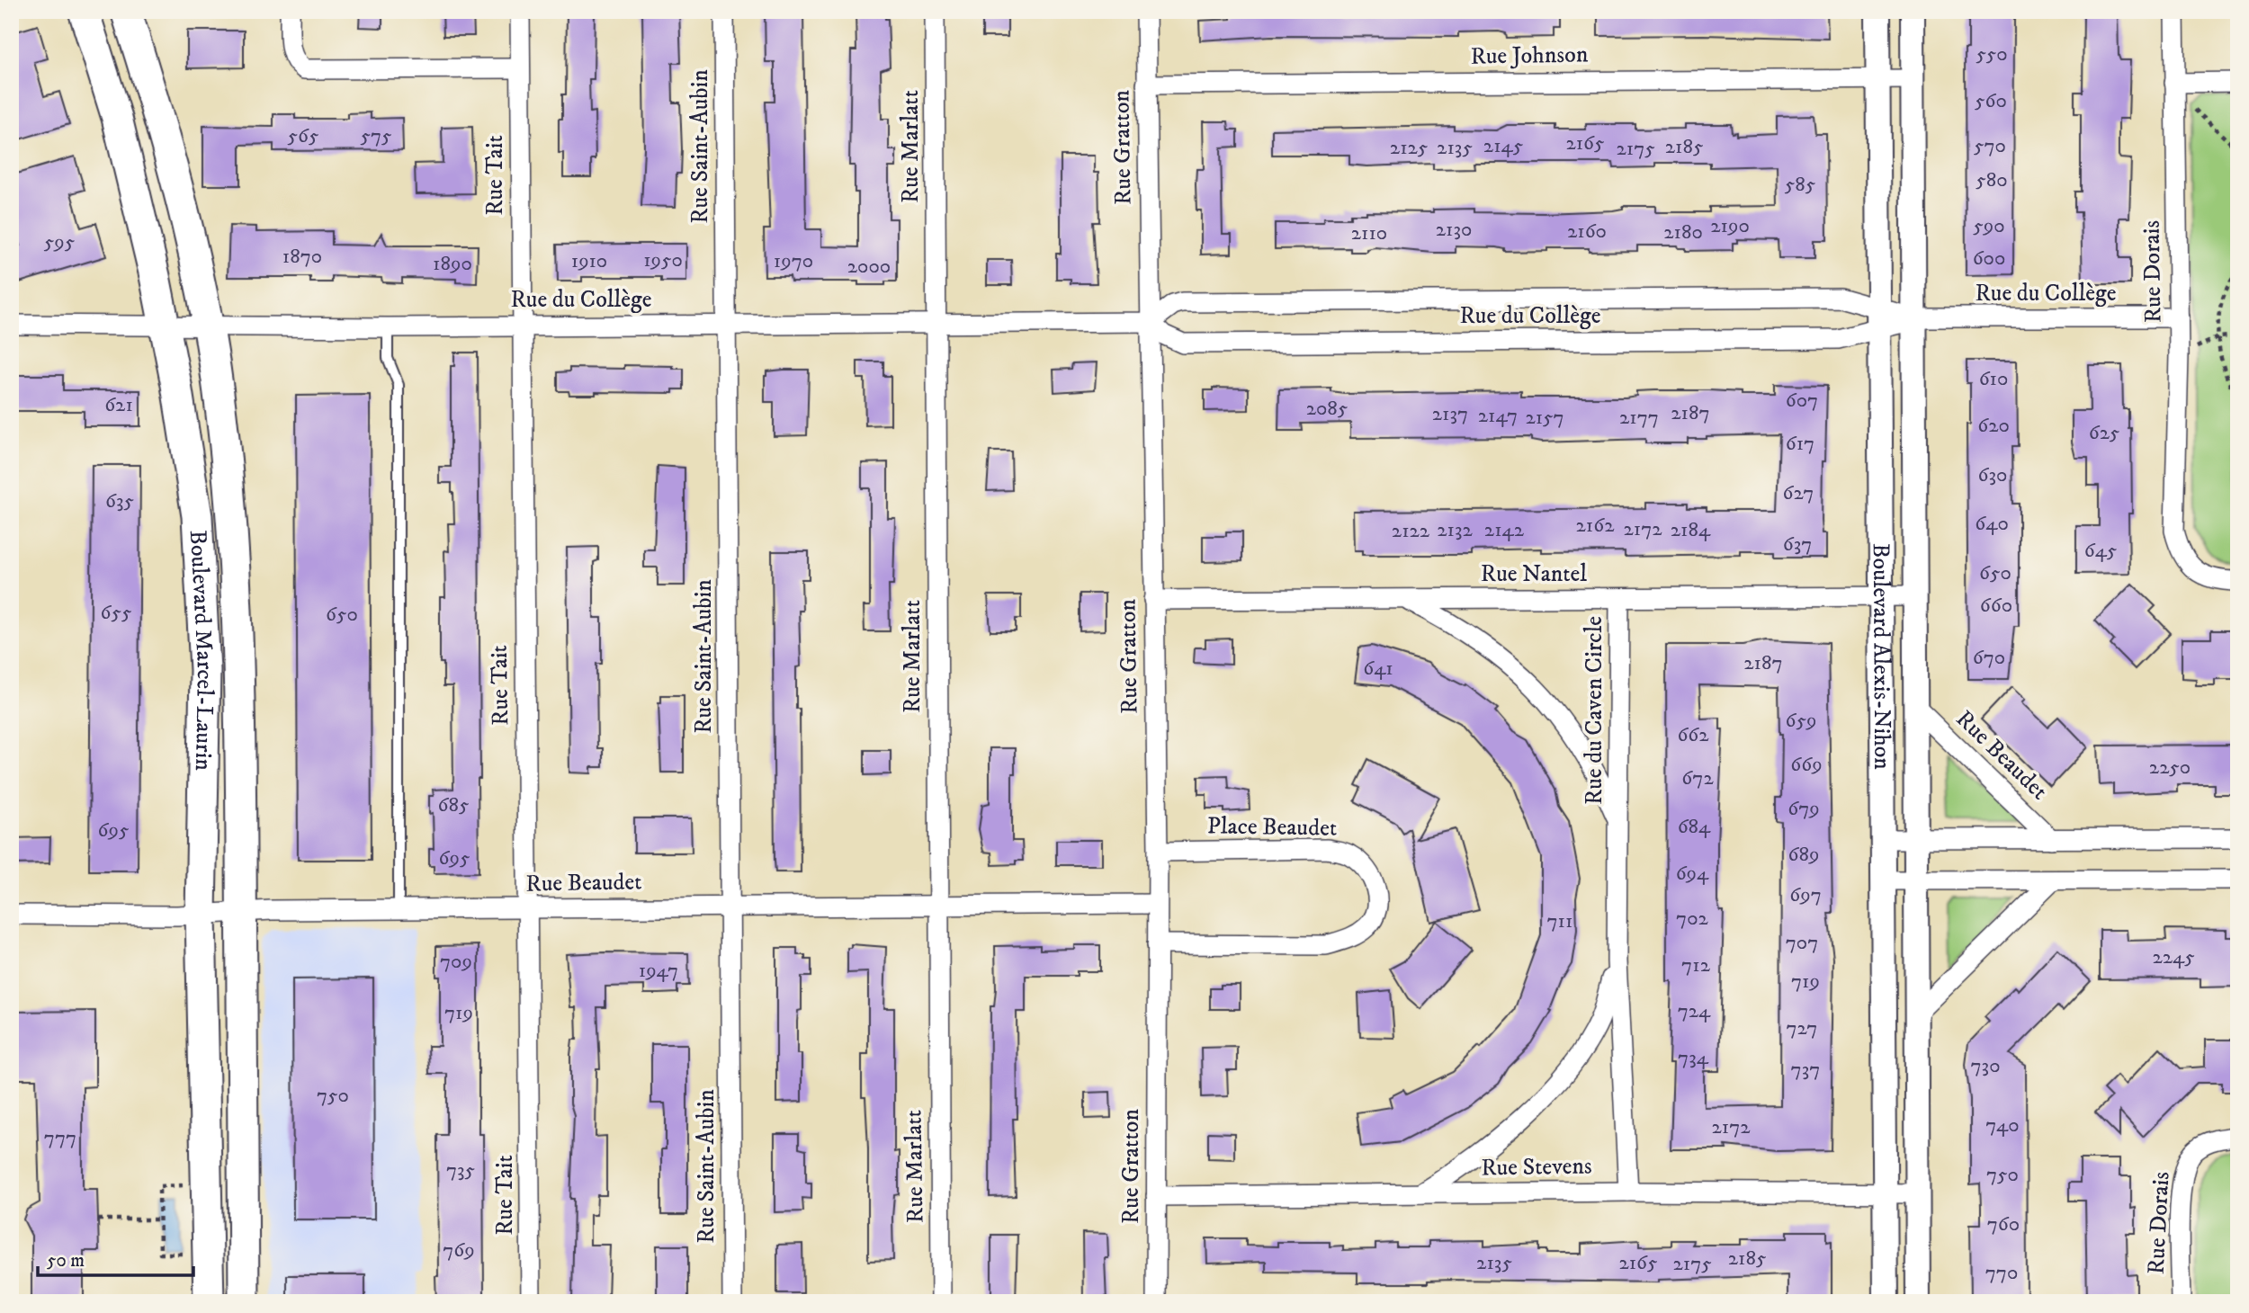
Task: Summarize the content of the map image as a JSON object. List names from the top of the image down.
{
  "streets": {
    "main road": ["Boulevard Marcel-Laurin"],
    "street": [
      "Rue Johnson",
      "Rue Saint-Aubin",
      "Rue Marlatt",
      "Rue Gratton",
      "Rue Tait",
      "Rue Dorais",
      "Rue du Collège",
      "Rue Nantel",
      "Boulevard Alexis-Nihon",
      "Rue du Caven Circle",
      "Rue Beaudet",
      "Place Beaudet",
      "Rue Stevens"
    ]
  },
  "crossings": [
    ["Rue Johnson", "Rue Gratton"],
    ["Rue Johnson", "Boulevard Alexis-Nihon"],
    ["Rue Saint-Aubin", "Rue du Collège"],
    ["Rue Saint-Aubin", "Rue Beaudet"],
    ["Rue Marlatt", "Rue du Collège"],
    ["Rue Marlatt", "Rue Beaudet"],
    ["Rue Gratton", "Rue du Collège"],
    ["Rue Gratton", "Rue Nantel"],
    ["Rue Gratton", "Rue Beaudet"],
    ["Rue Gratton", "Place Beaudet"],
    ["Rue Gratton", "Rue Stevens"],
    ["Rue Tait", "Rue du Collège"],
    ["Rue Tait", "Rue Beaudet"],
    ["Rue Dorais", "Rue du Collège"],
    ["Rue du Collège", "Boulevard Marcel-Laurin"],
    ["Rue du Collège", "Boulevard Alexis-Nihon"],
    ["Rue Nantel", "Boulevard Alexis-Nihon"],
    ["Rue Nantel", "Rue du Caven Circle"],
    ["Boulevard Marcel-Laurin", "Rue Beaudet"],
    ["Boulevard Alexis-Nihon", "Rue Beaudet"],
    ["Boulevard Alexis-Nihon", "Rue Stevens"],
    ["Rue du Caven Circle", "Rue Stevens"]
  ],
  "house_numbers": [
    "550",
    "560",
    "565",
    "575",
    "2165",
    "2145",
    "570",
    "2185",
    "2125",
    "2135",
    "2175",
    "580",
    "585",
    "2190",
    "590",
    "2130",
    "2160",
    "2180",
    "2110",
    "595",
    "1870",
    "600",
    "1950",
    "1910",
    "1970",
    "1890",
    "2000",
    "610",
    "607",
    "621",
    "2085",
    "2187",
    "2137",
    "2147",
    "2157",
    "2177",
    "620",
    "625",
    "617",
    "630",
    "627",
    "635",
    "640",
    "2162",
    "2172",
    "2132",
    "2142",
    "2184",
    "2122",
    "637",
    "645",
    "650",
    "660",
    "655",
    "650",
    "670",
    "2187",
    "641",
    "659",
    "662",
    "669",
    "2250",
    "672",
    "685",
    "679",
    "684",
    "695",
    "689",
    "695",
    "694",
    "697",
    "702",
    "711",
    "707",
    "2245",
    "709",
    "712",
    "1947",
    "719",
    "724",
    "719",
    "727",
    "734",
    "730",
    "737",
    "750",
    "740",
    "2172",
    "777",
    "735",
    "750",
    "760",
    "769",
    "2185",
    "2135",
    "2165",
    "2175",
    "770"
  ],
  "scale_bar": "50 m"
}
